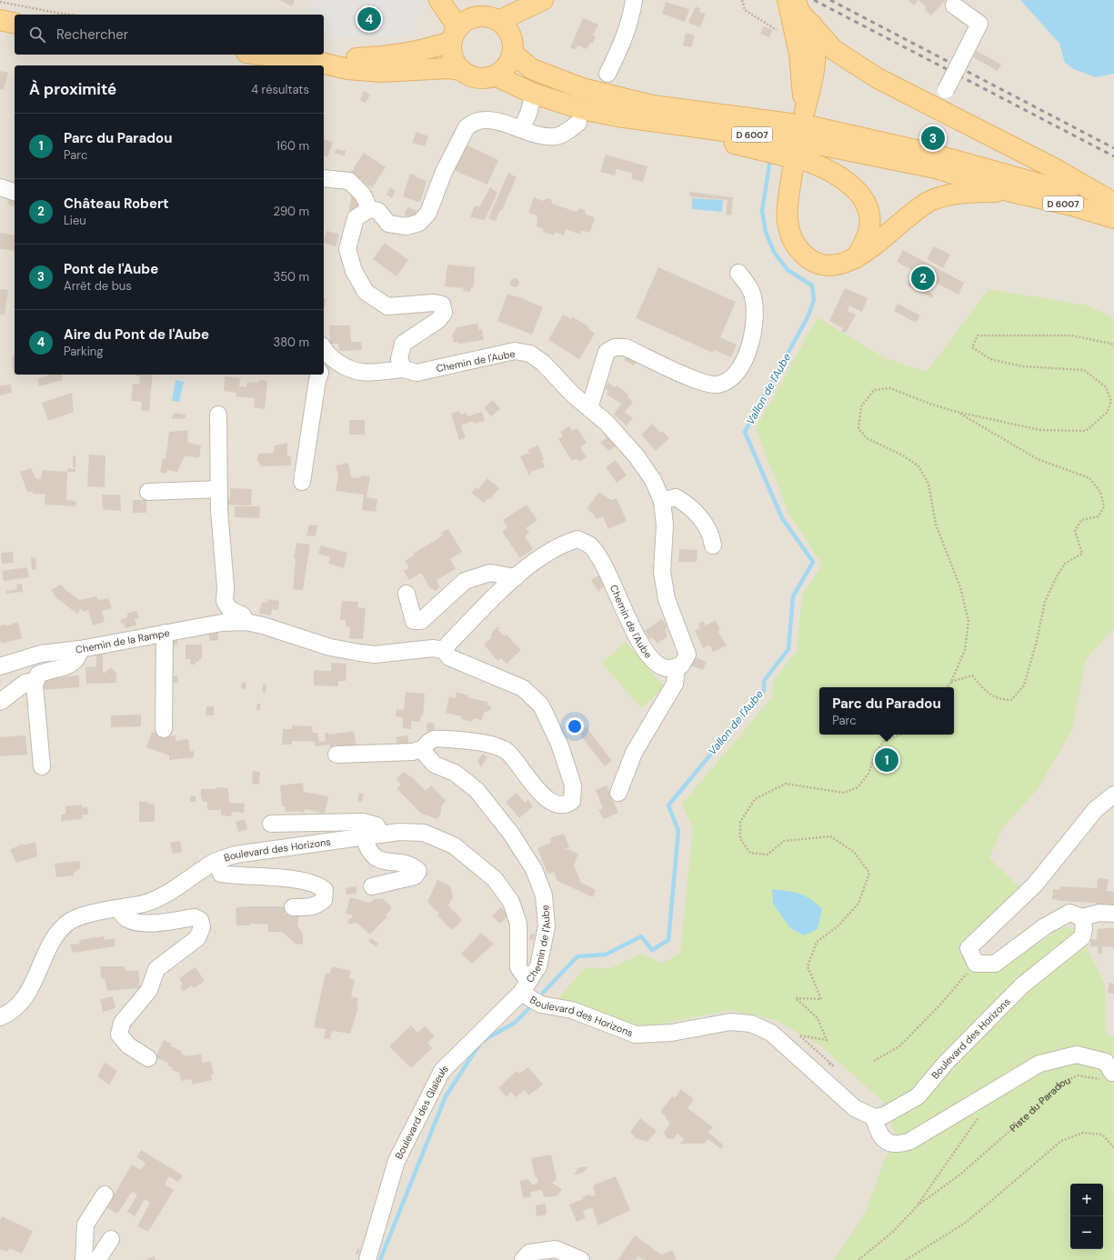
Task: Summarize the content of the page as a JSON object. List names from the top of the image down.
{
  "streets": {
    "main road": ["D 6007"],
    "street": [
      "Chemin de l'Aube",
      "Chemin de la Rampe",
      "Boulevard des Horizons",
      "Boulevard des Glaïeuls"
    ],
    "path": ["Piste du Paradou"]
  },
  "crossings": [
    ["Chemin de l'Aube", "Chemin de la Rampe"],
    ["Chemin de l'Aube", "Boulevard des Horizons"],
    ["Chemin de l'Aube", "Boulevard des Glaïeuls"],
    ["Boulevard des Horizons", "Boulevard des Glaïeuls"]
  ],
  "water": ["Vallon de l'Aube"],
  "page": {
    "pins": [
      "4",
      "3",
      "2",
      "1"
    ],
    "search": "Rechercher",
    "heading": ["À proximité", "4 résultats"],
    "list": [
      {
        "mark": "1",
        "name": "Parc du Paradou",
        "note": "Parc",
        "value": "160 m"
      },
      {
        "mark": "2",
        "name": "Château Robert",
        "note": "Lieu",
        "value": "290 m"
      },
      {
        "mark": "3",
        "name": "Pont de l'Aube",
        "note": "Arrêt de bus",
        "value": "350 m"
      },
      {
        "mark": "4",
        "name": "Aire du Pont de l'Aube",
        "note": "Parking",
        "value": "380 m"
      }
    ],
    "popup": ["Parc du Paradou", "Parc"],
    "map_buttons": ["+", "−"]
  }
}
